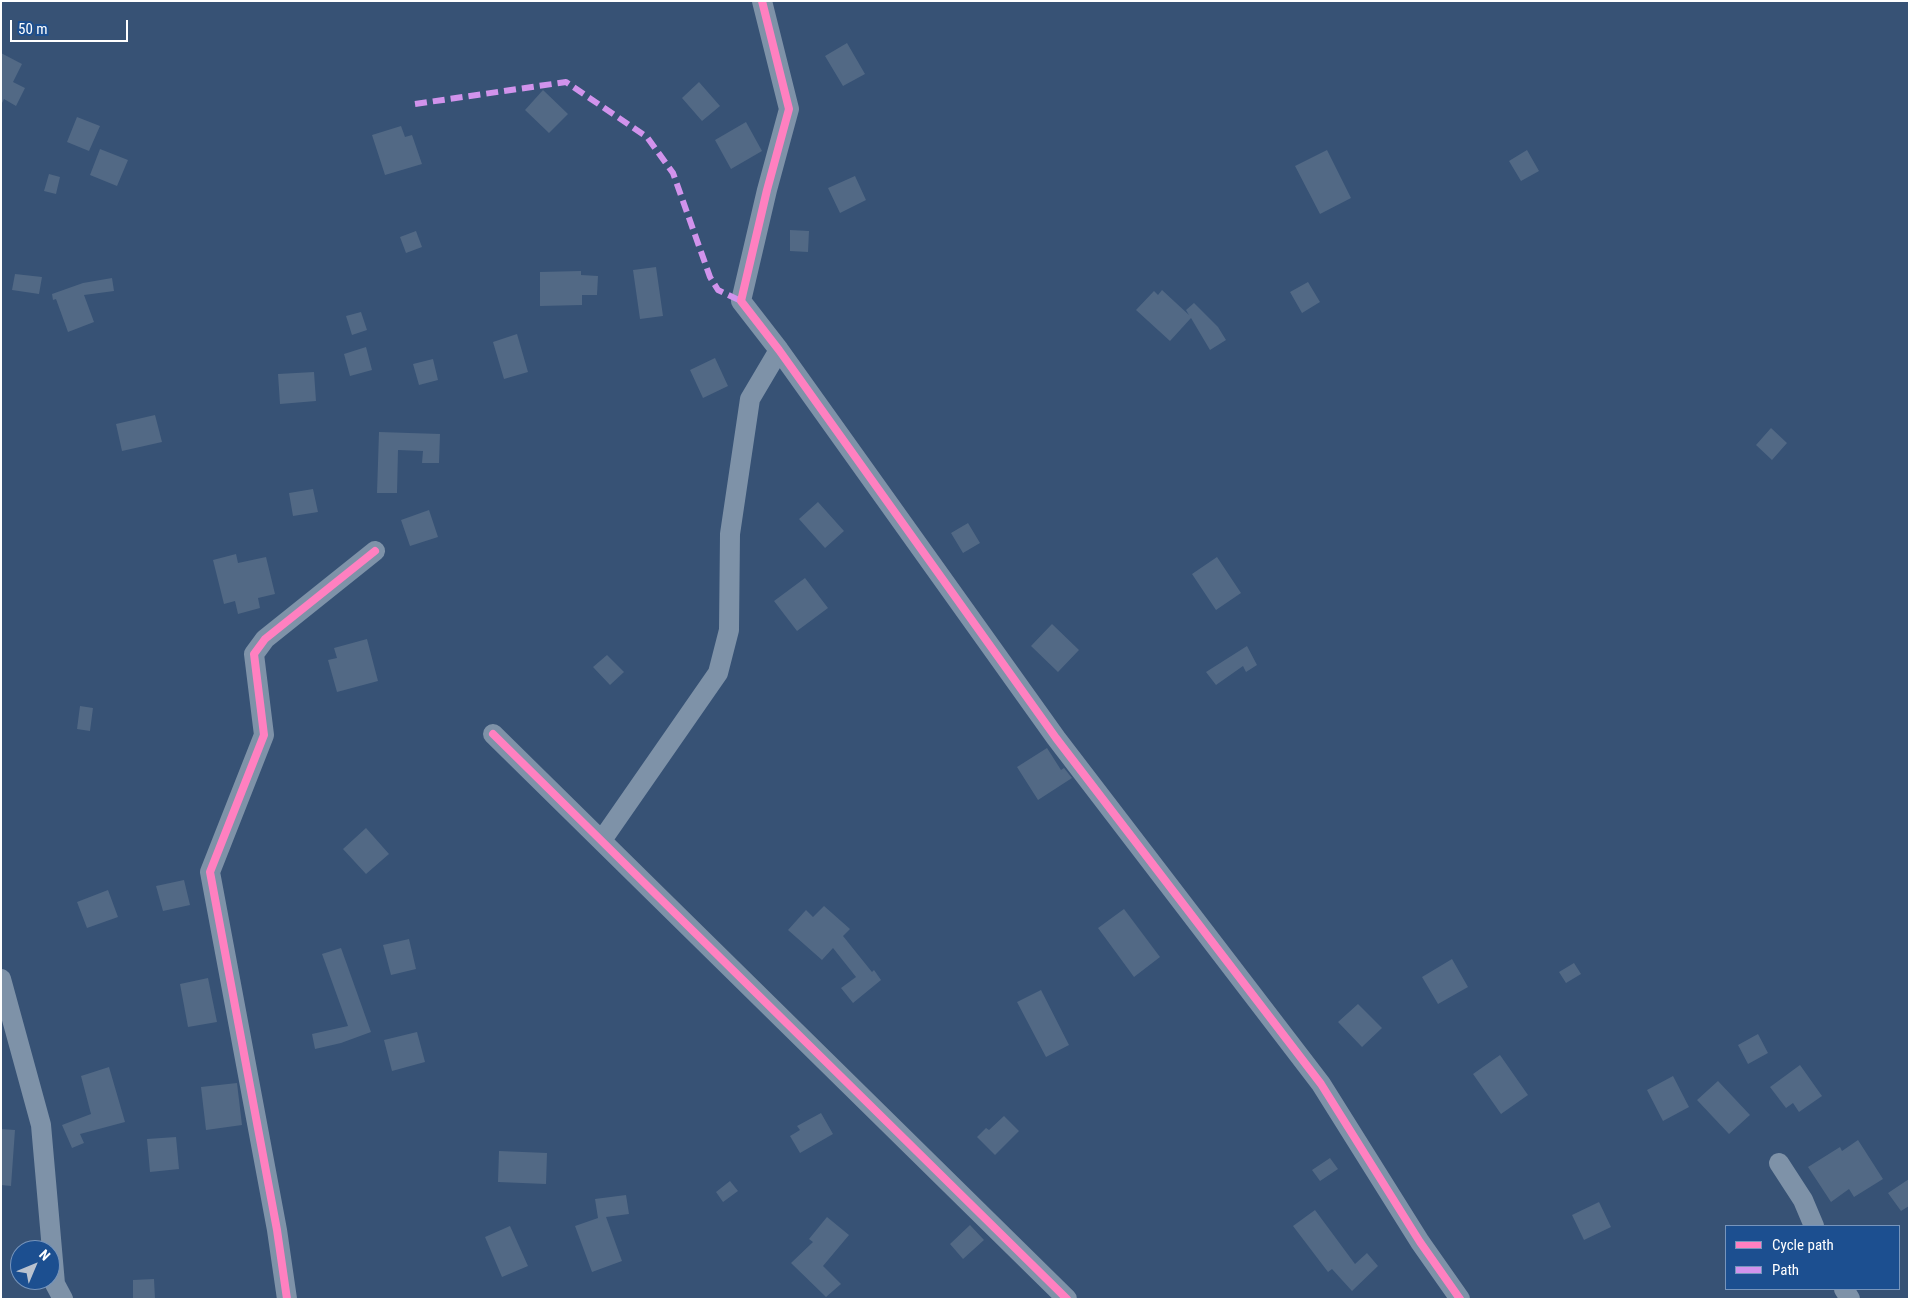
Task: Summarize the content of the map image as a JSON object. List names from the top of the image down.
{
  "legend": ["Cycle path", "Path"],
  "scale_bar": "50 m",
  "north": "top right"
}
